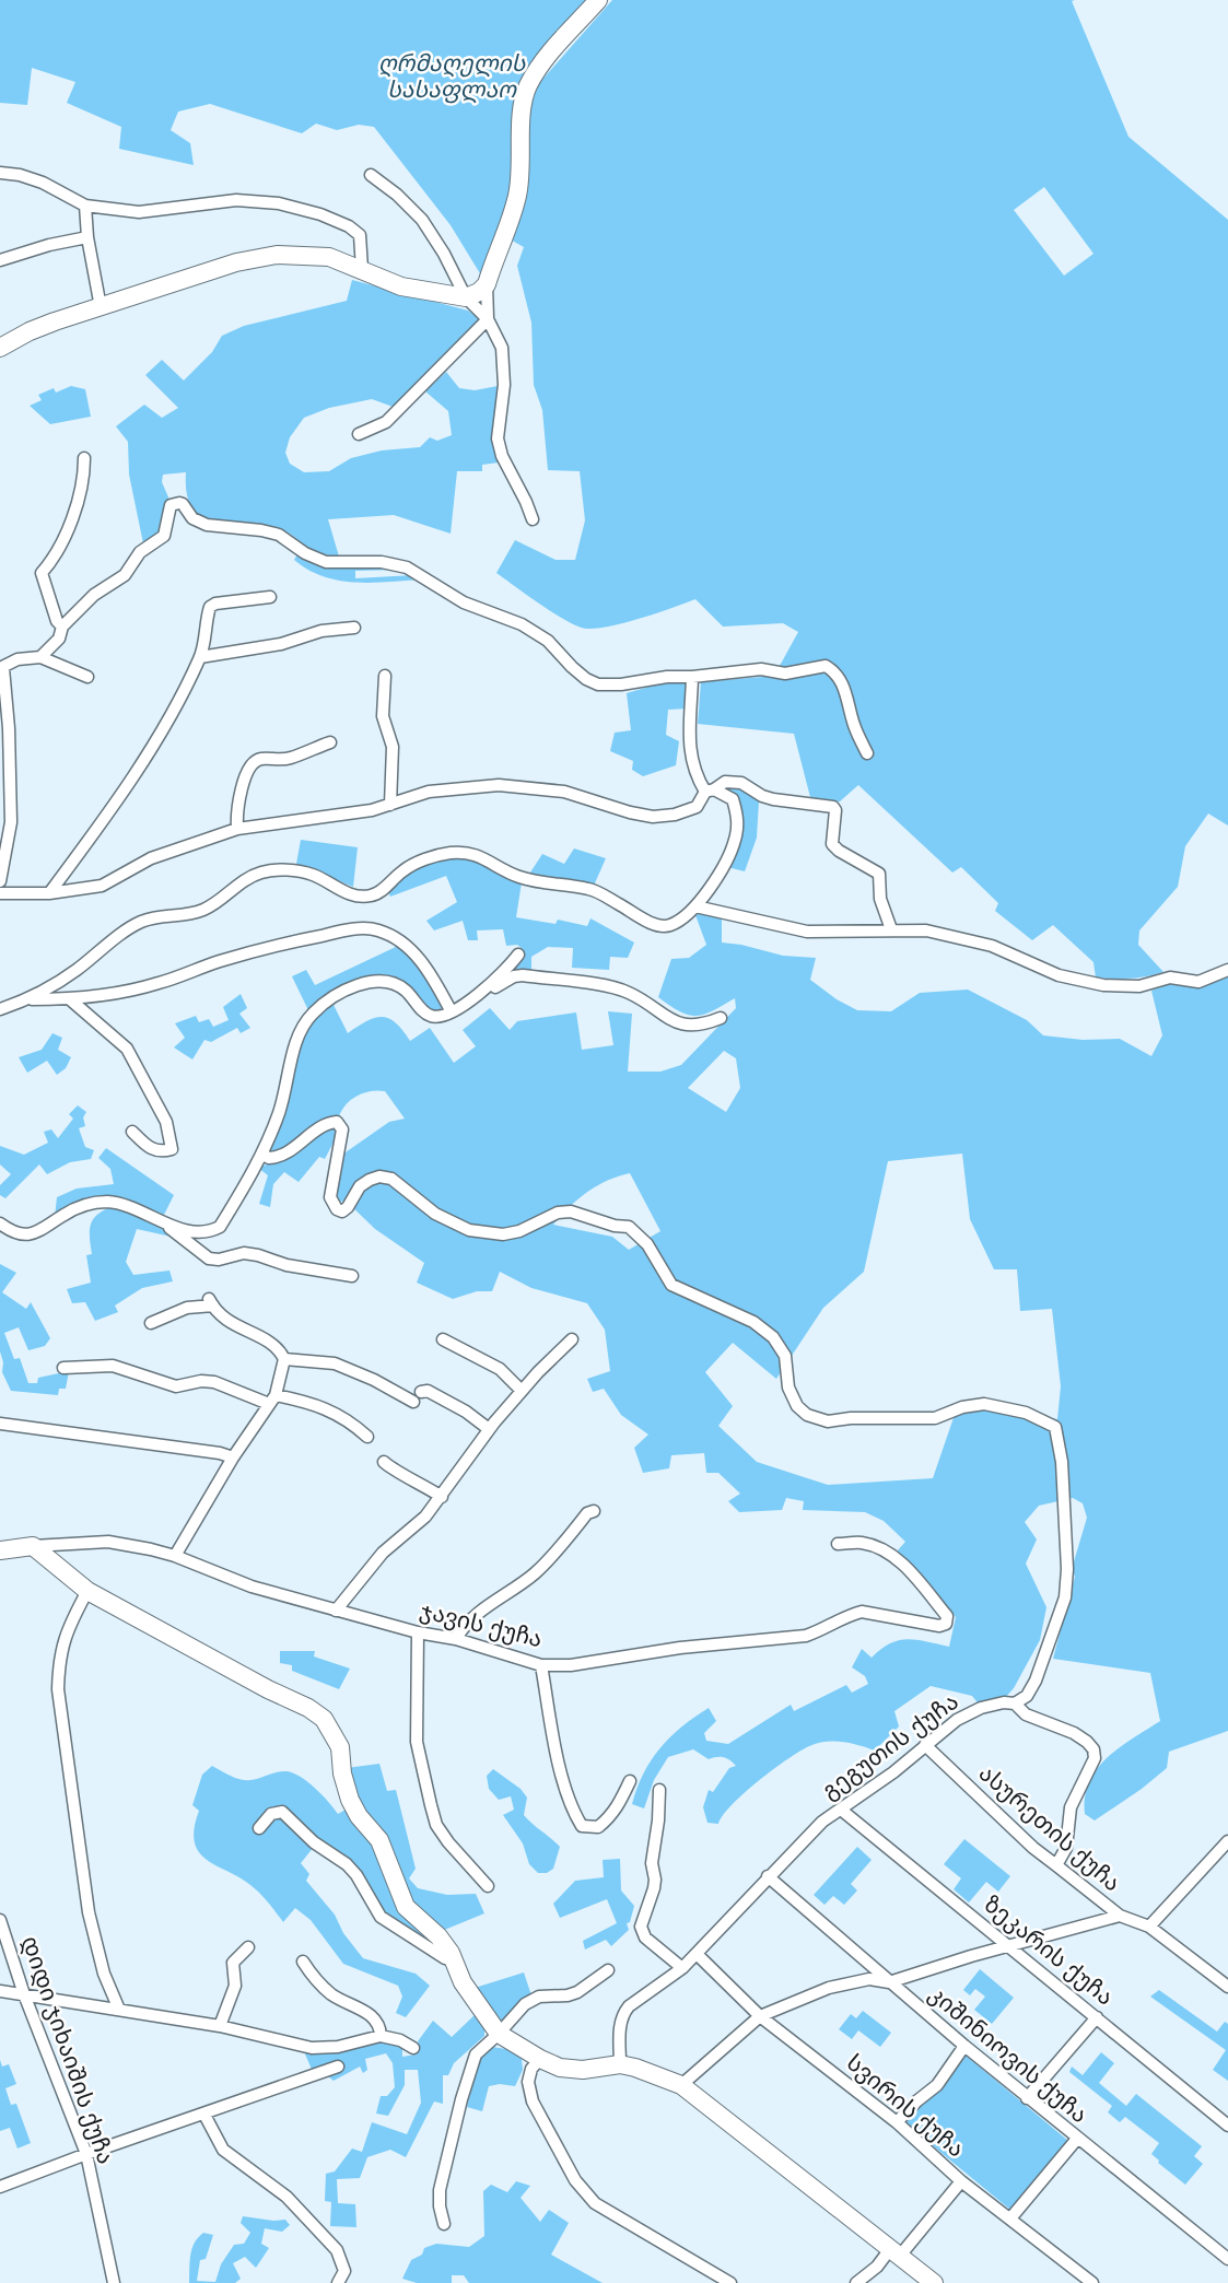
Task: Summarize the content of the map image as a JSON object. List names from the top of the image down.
{
  "streets": {
    "street": [
      "ჯავის ქუჩა",
      "გეგუთის ქუჩა",
      "ასურეთის ქუჩა",
      "ზეკარის ქუჩა",
      "დიდი ჯიხაიშის ქუჩა",
      "კიშინიოვის ქუჩა",
      "სვირის ქუჩა"
    ]
  },
  "crossings": [
    ["გეგუთის ქუჩა", "ასურეთის ქუჩა"],
    ["გეგუთის ქუჩა", "ზეკარის ქუჩა"],
    ["გეგუთის ქუჩა", "კიშინიოვის ქუჩა"],
    ["გეგუთის ქუჩა", "სვირის ქუჩა"]
  ],
  "parks": ["ღრმაღელის სასაფლაო"]
}
